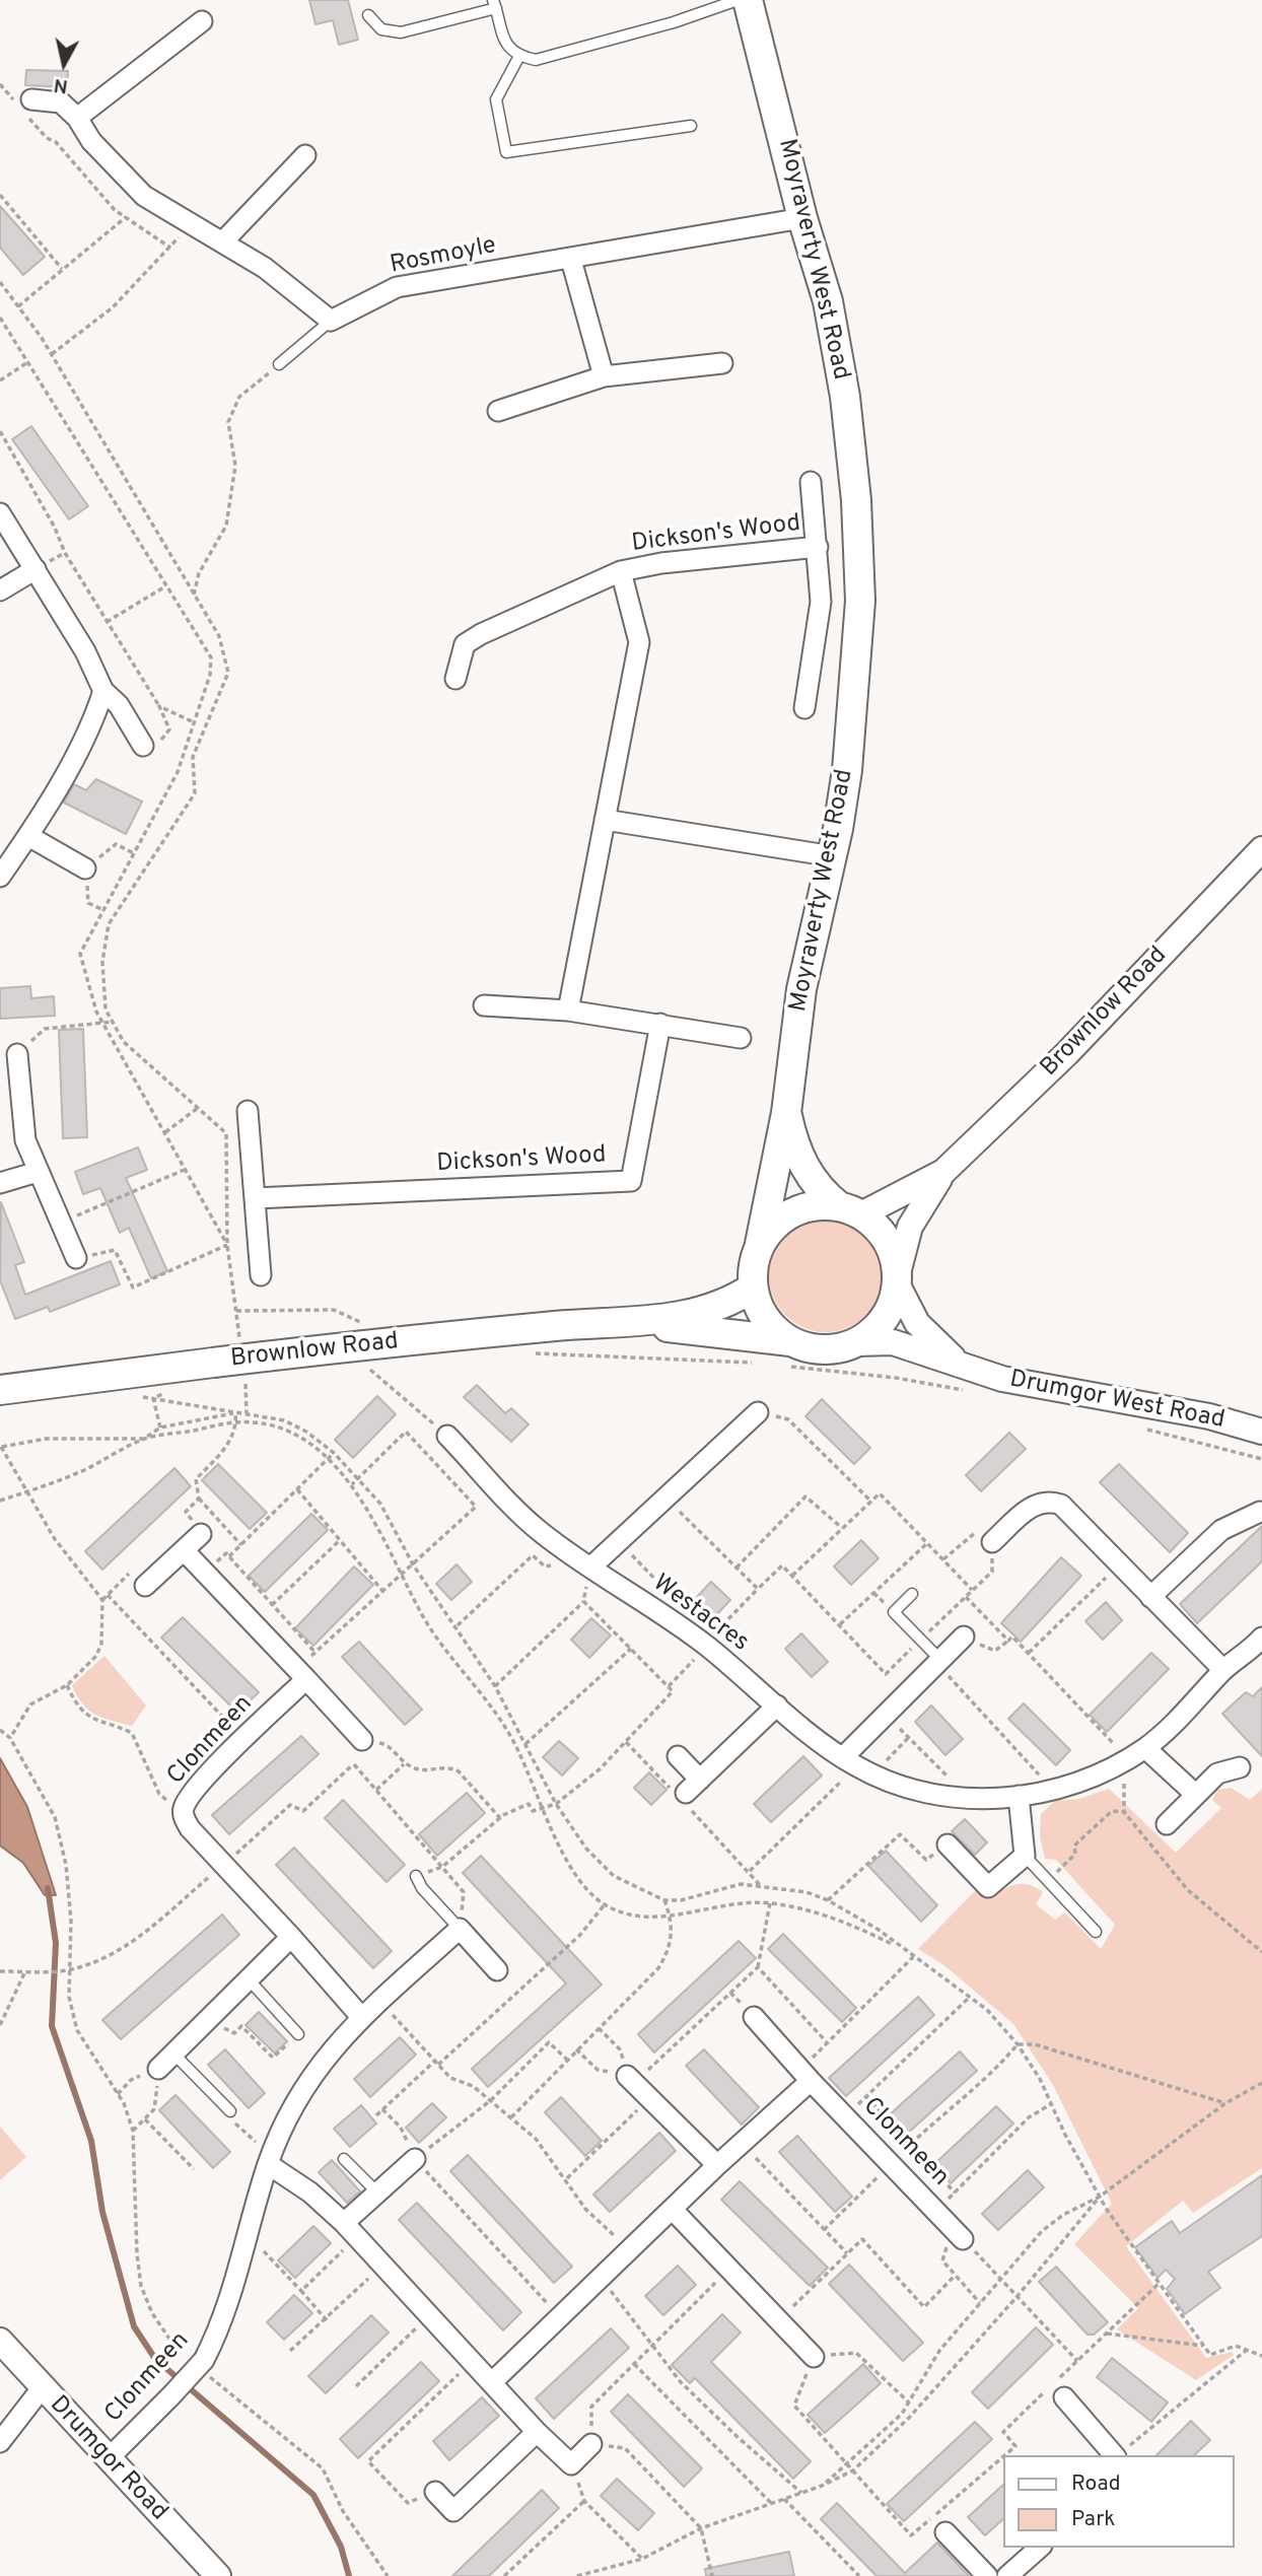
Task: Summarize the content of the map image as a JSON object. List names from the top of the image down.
{
  "streets": {
    "main road": ["Moyraverty West Road", "Brownlow Road"],
    "street": [
      "Rosmoyle",
      "Dickson's Wood",
      "Drumgor West Road",
      "Westacres",
      "Clonmeen",
      "Drumgor Road"
    ]
  },
  "crossings": [
    ["Rosmoyle", "Moyraverty West Road"],
    ["Moyraverty West Road", "Brownlow Road"],
    ["Moyraverty West Road", "Drumgor West Road"],
    ["Brownlow Road", "Drumgor West Road"],
    ["Clonmeen", "Drumgor Road"]
  ],
  "legend": ["Road", "Park"],
  "north": "bottom"
}
